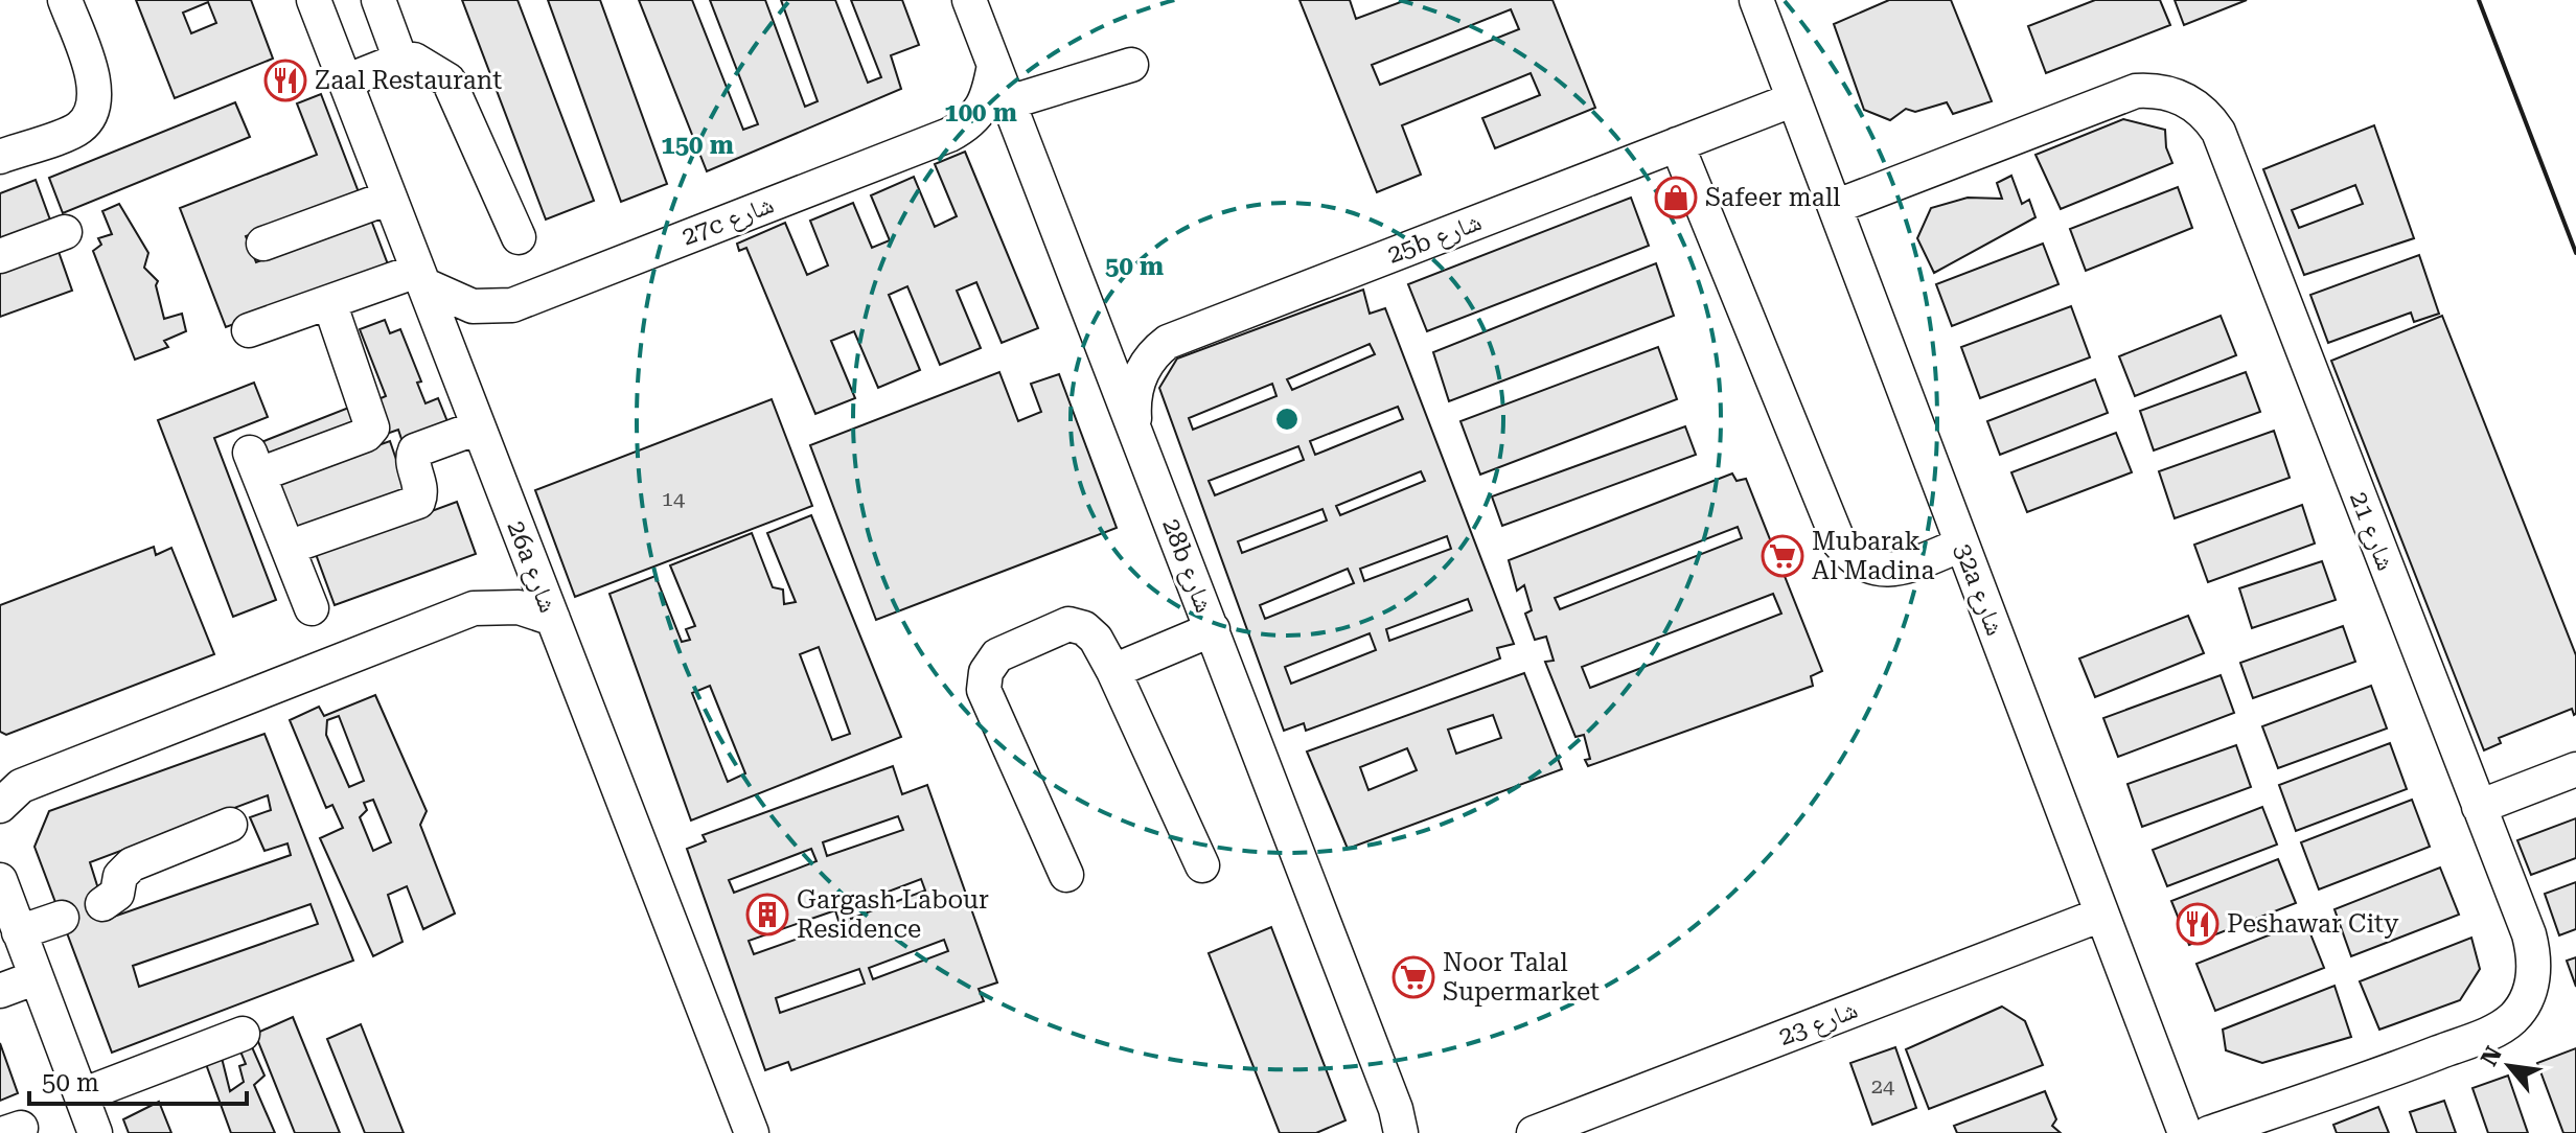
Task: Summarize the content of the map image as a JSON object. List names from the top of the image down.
{
  "streets": {
    "street": [
      "27c شارع",
      "25b شارع",
      "شارع 21",
      "28b شارع",
      "26a شارع",
      "32a شارع",
      "شارع 23"
    ]
  },
  "crossings": [
    ["27c شارع", "28b شارع"],
    ["27c شارع", "26a شارع"],
    ["25b شارع", "28b شارع"],
    ["25b شارع", "32a شارع"],
    ["شارع 21", "32a شارع"],
    ["32a شارع", "شارع 23"]
  ],
  "places": {
    "restaurant": ["Zaal Restaurant", "Peshawar City"],
    "shop": ["Safeer mall"],
    "supermarket": ["Mubarak Al Madina", "Noor Talal Supermarket"],
    "building": ["Gargash Labour Residence"]
  },
  "house_numbers": ["14", "24"],
  "scale_bar": "50 m",
  "north": "top left",
  "rings": ["100 m", "150 m", "50 m"]
}
